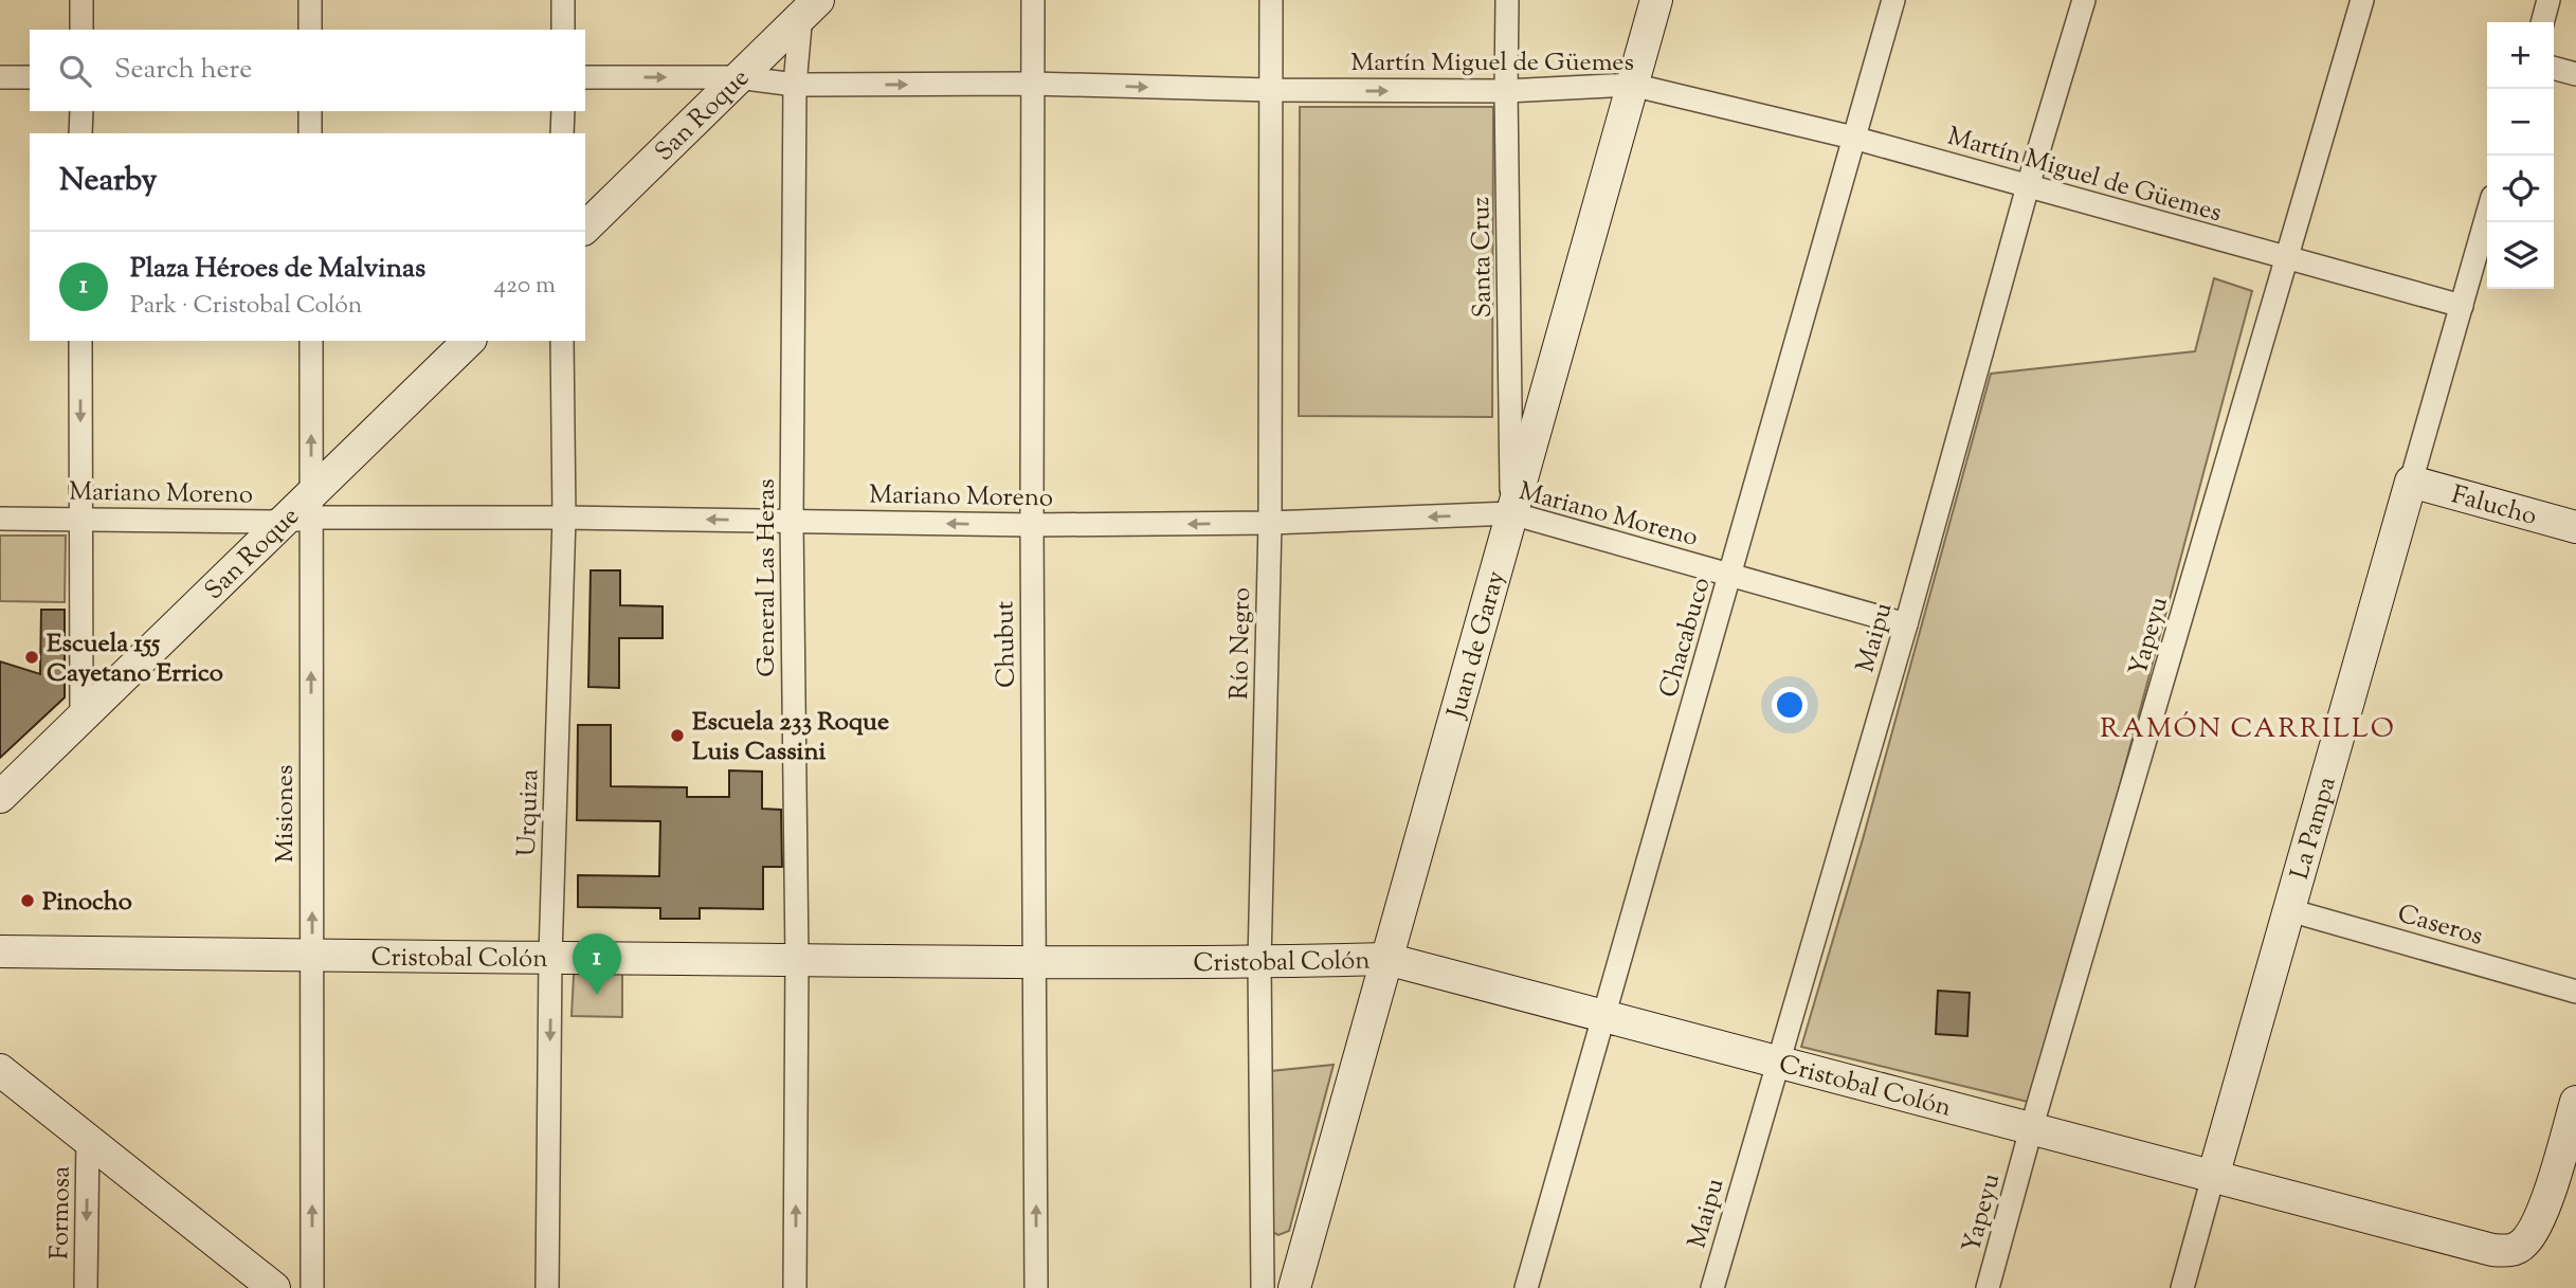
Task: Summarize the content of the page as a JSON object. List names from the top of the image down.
{
  "streets": {
    "street": [
      "Martín Miguel de Güemes",
      "San Roque",
      "Santa Cruz",
      "Mariano Moreno",
      "Falucho",
      "General Las Heras",
      "Yapeyu",
      "Chacabuco",
      "Maipu",
      "Río Negro",
      "Juan de Garay",
      "Chubut",
      "Urquiza",
      "Misiones",
      "La Pampa",
      "Caseros",
      "Cristobal Colón",
      "Formosa"
    ]
  },
  "crossings": [
    ["Martín Miguel de Güemes", "San Roque"],
    ["Martín Miguel de Güemes", "Santa Cruz"],
    ["Martín Miguel de Güemes", "General Las Heras"],
    ["Martín Miguel de Güemes", "Yapeyu"],
    ["Martín Miguel de Güemes", "Chacabuco"],
    ["Martín Miguel de Güemes", "Maipu"],
    ["Martín Miguel de Güemes", "Río Negro"],
    ["Martín Miguel de Güemes", "Juan de Garay"],
    ["Martín Miguel de Güemes", "Chubut"],
    ["Martín Miguel de Güemes", "La Pampa"],
    ["San Roque", "Mariano Moreno"],
    ["San Roque", "General Las Heras"],
    ["San Roque", "Misiones"],
    ["Santa Cruz", "Mariano Moreno"],
    ["Santa Cruz", "Juan de Garay"],
    ["Mariano Moreno", "General Las Heras"],
    ["Mariano Moreno", "Chacabuco"],
    ["Mariano Moreno", "Maipu"],
    ["Mariano Moreno", "Río Negro"],
    ["Mariano Moreno", "Juan de Garay"],
    ["Mariano Moreno", "Chubut"],
    ["Mariano Moreno", "Urquiza"],
    ["Mariano Moreno", "Misiones"],
    ["Falucho", "La Pampa"],
    ["General Las Heras", "Cristobal Colón"],
    ["Yapeyu", "Cristobal Colón"],
    ["Chacabuco", "Cristobal Colón"],
    ["Maipu", "Cristobal Colón"],
    ["Río Negro", "Cristobal Colón"],
    ["Juan de Garay", "Cristobal Colón"],
    ["Chubut", "Cristobal Colón"],
    ["Urquiza", "Cristobal Colón"],
    ["Misiones", "Cristobal Colón"],
    ["La Pampa", "Caseros"],
    ["La Pampa", "Cristobal Colón"]
  ],
  "one_way": [
    "Martín Miguel de Güemes",
    "Mariano Moreno",
    "Misiones",
    "Formosa"
  ],
  "districts": ["RAMÓN CARRILLO"],
  "places": ["Escuela 155 Cayetano Errico", "Escuela 233 Roque Luis Cassini", "Pinocho"],
  "page": {
    "map_buttons": ["+", "−"],
    "search": "Search here",
    "heading": "Nearby",
    "list": [
      {
        "mark": "1",
        "name": "Plaza Héroes de Malvinas",
        "note": "Park · Cristobal Colón",
        "value": "420 m"
      }
    ],
    "pins": "1"
  }
}
